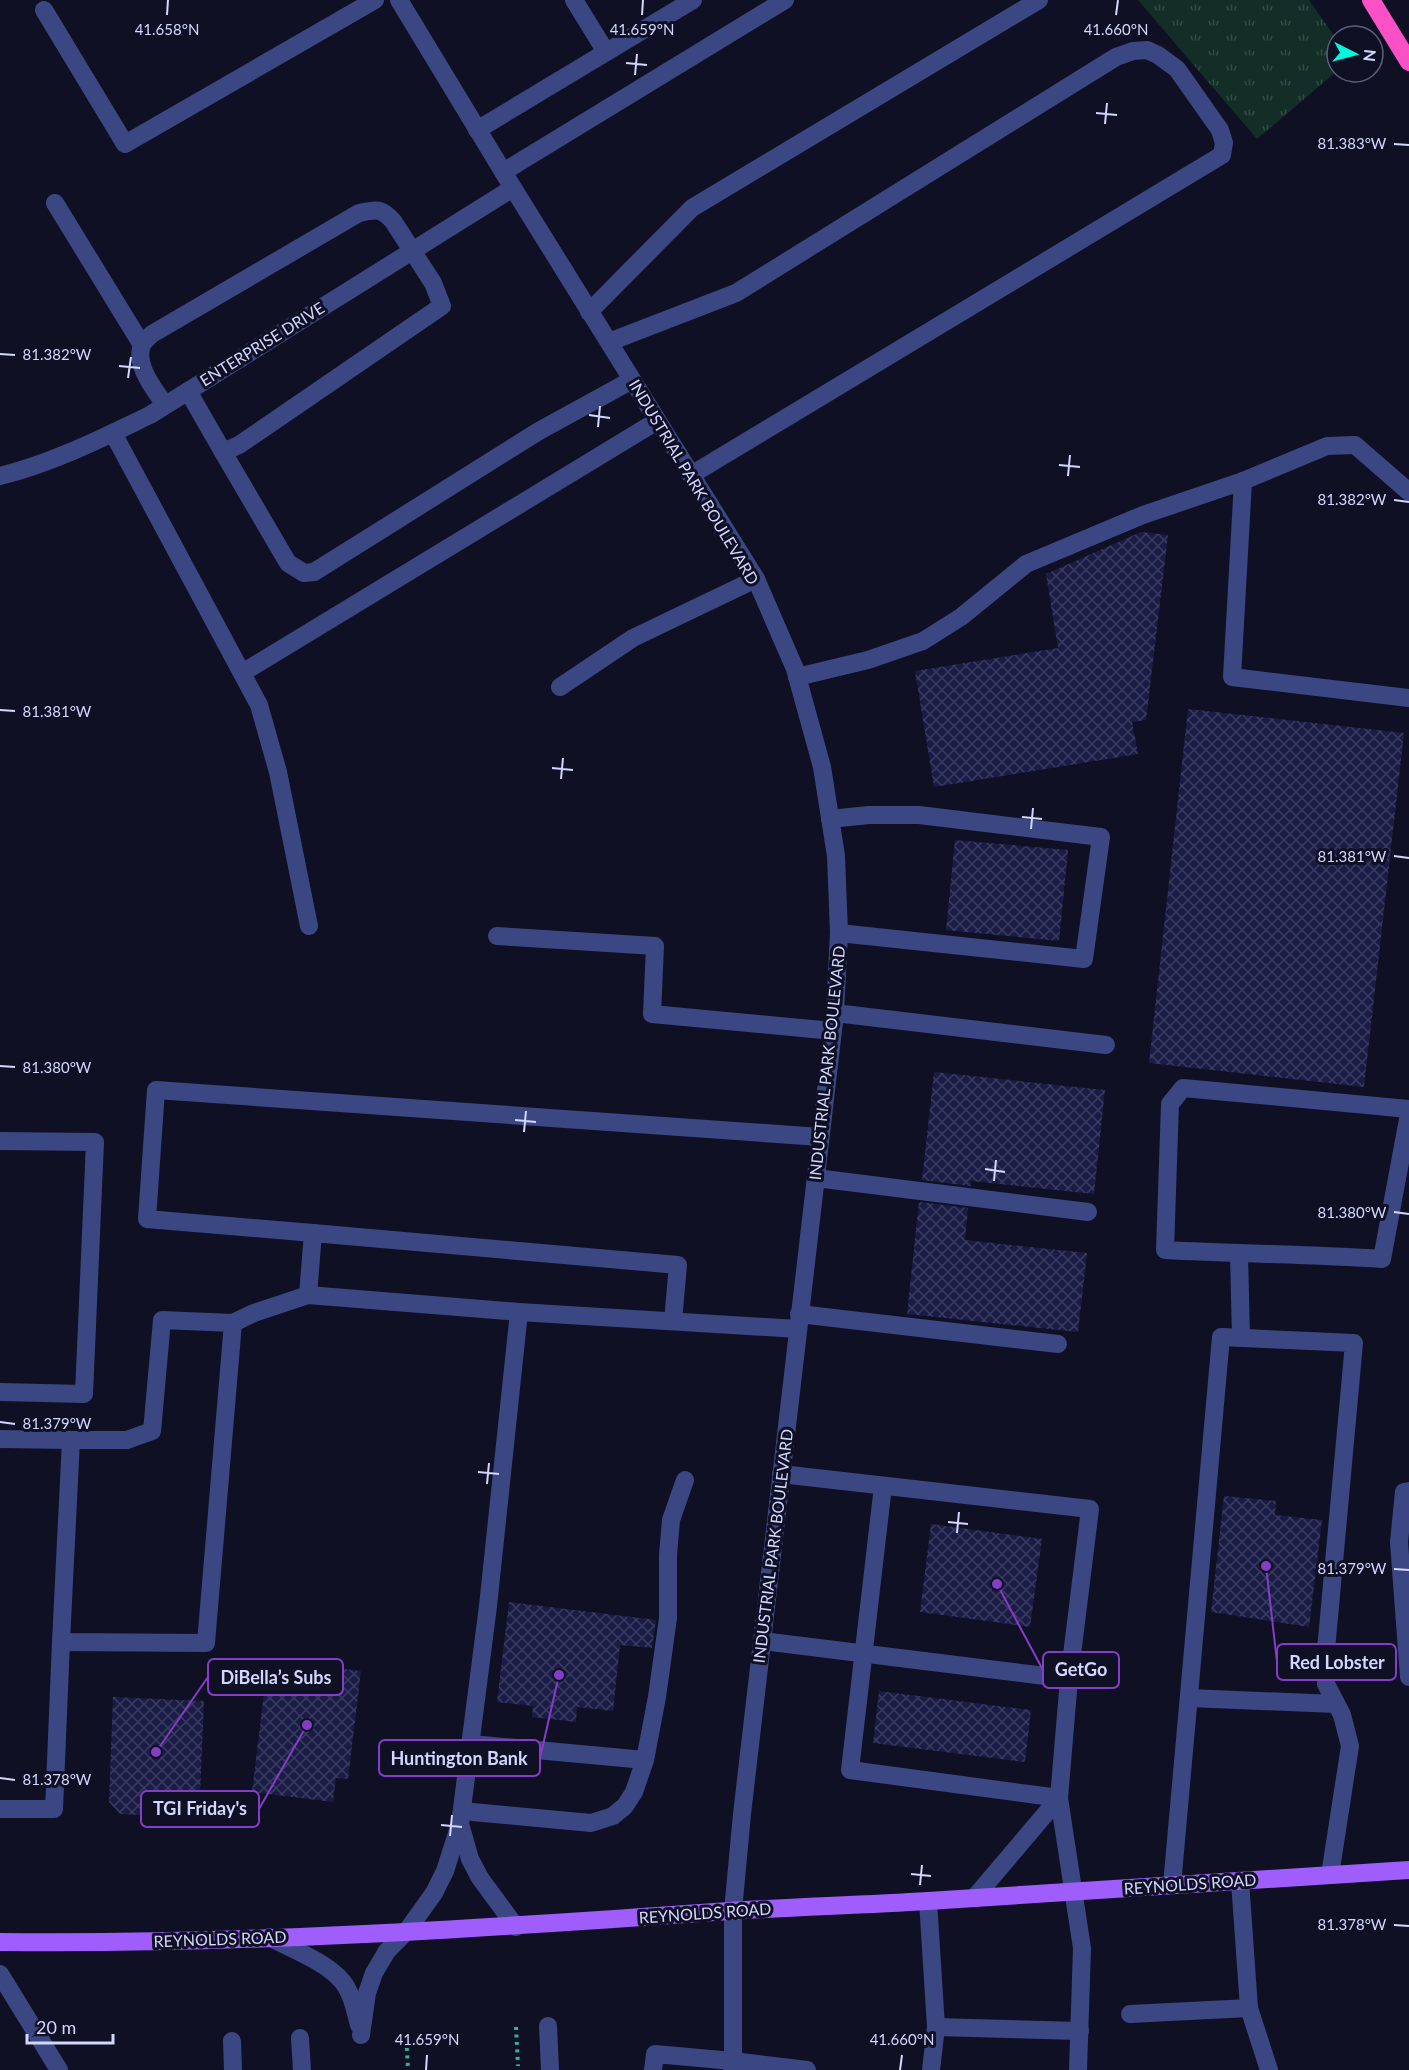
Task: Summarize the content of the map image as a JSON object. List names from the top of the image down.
{
  "streets": {
    "main road": ["REYNOLDS ROAD"],
    "street": ["ENTERPRISE DRIVE", "INDUSTRIAL PARK BOULEVARD"]
  },
  "crossings": [
    ["ENTERPRISE DRIVE", "INDUSTRIAL PARK BOULEVARD"],
    ["INDUSTRIAL PARK BOULEVARD", "REYNOLDS ROAD"]
  ],
  "places": [
    "Red Lobster",
    "GetGo",
    "Huntington Bank",
    "TGI Friday's",
    "DiBella’s Subs"
  ],
  "scale_bar": "20 m",
  "north": "right",
  "coordinates": [
    "41.658°N",
    "41.659°N",
    "41.660°N",
    "81.383°W",
    "81.382°W",
    "81.381°W",
    "81.380°W",
    "81.379°W",
    "81.378°W"
  ]
}
